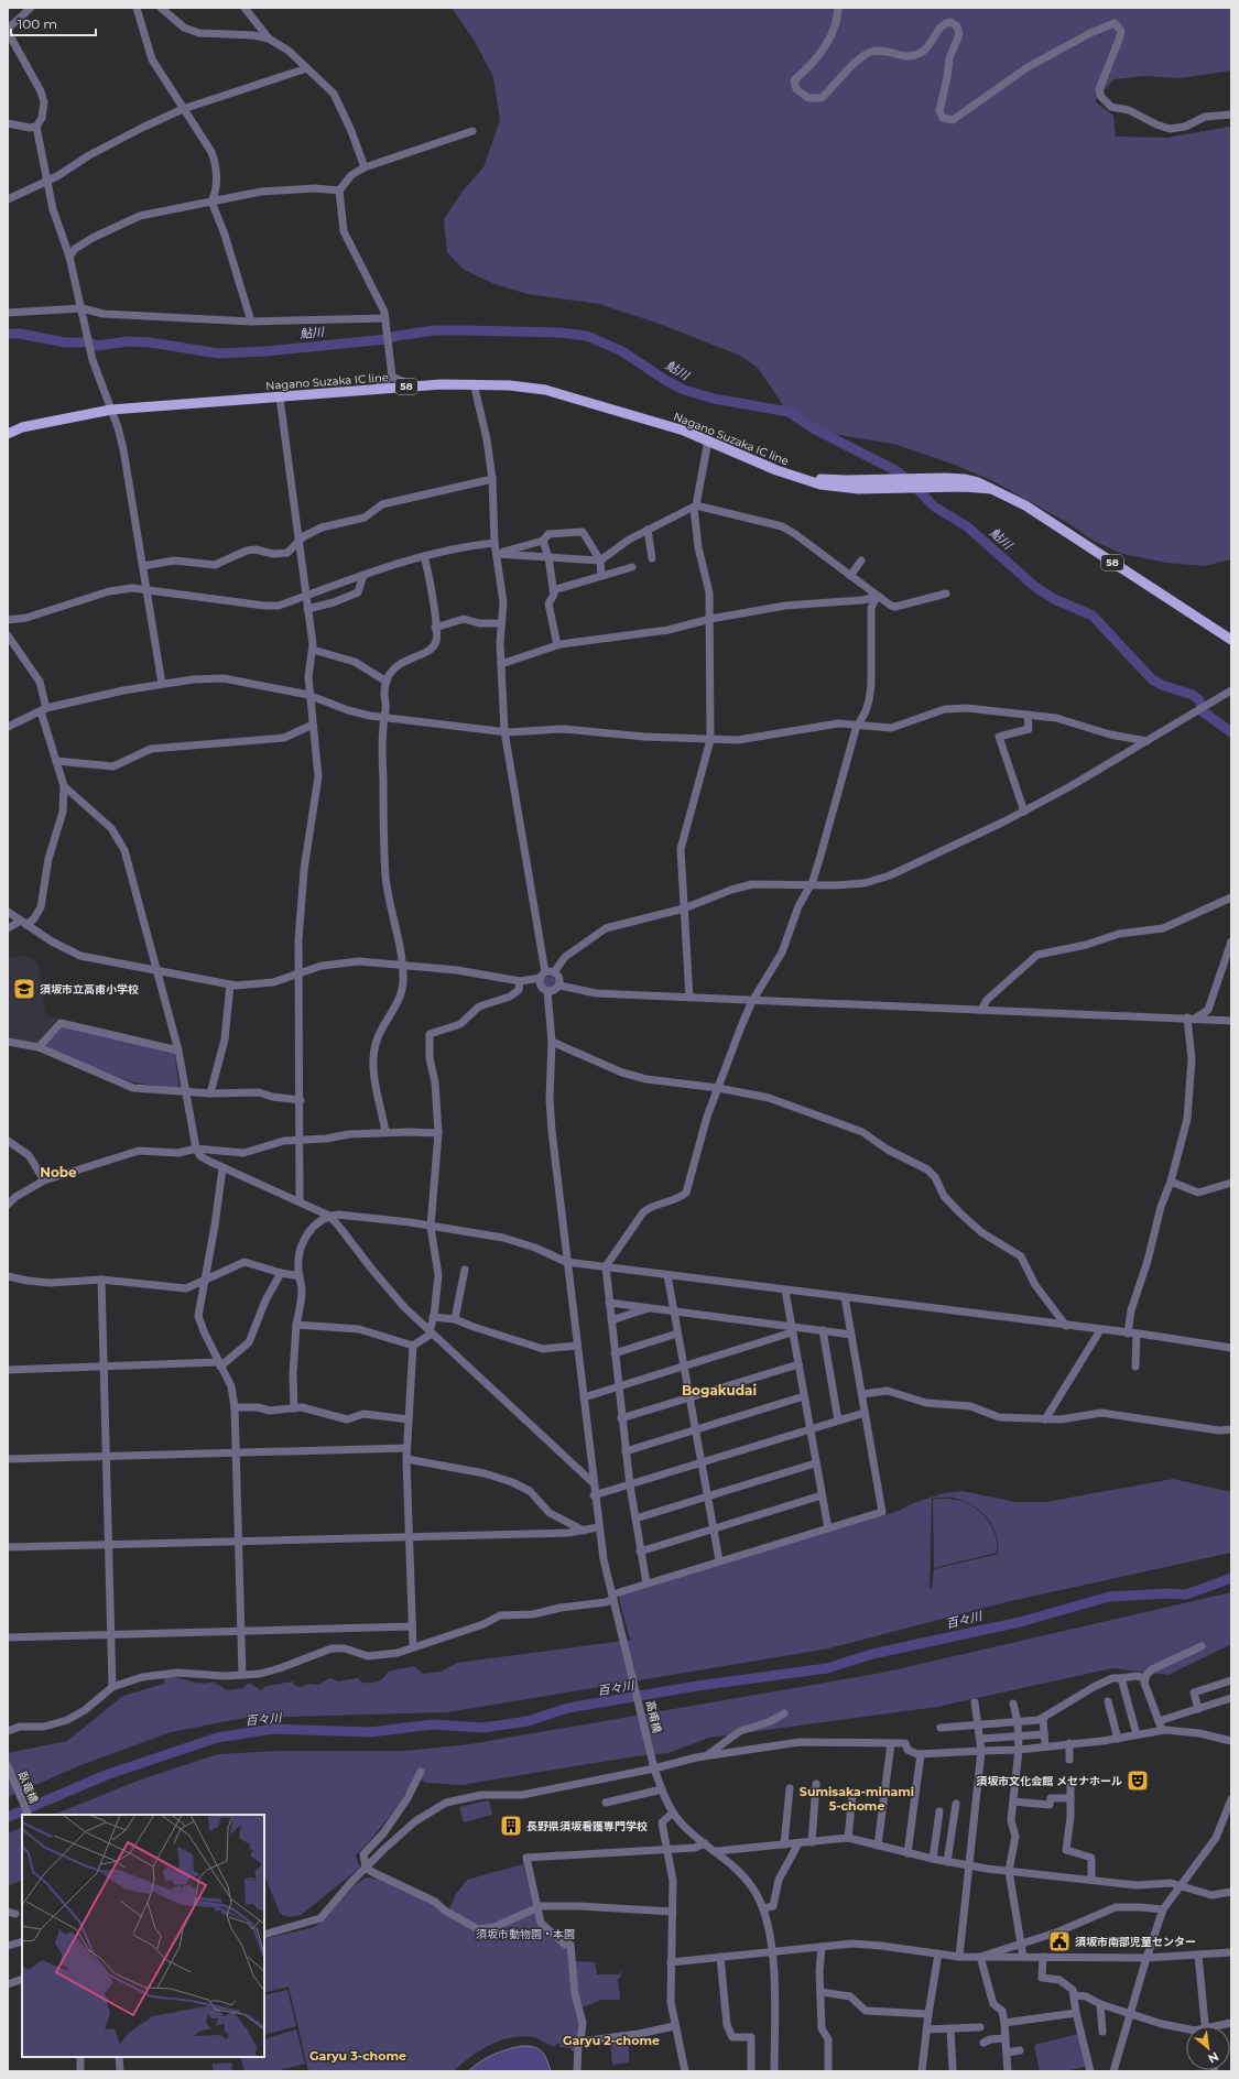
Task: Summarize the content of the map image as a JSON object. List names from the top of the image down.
{
  "streets": {
    "main road": ["Nagano Suzaka IC line", "58"],
    "street": ["高甫橋", "臥竜橋"]
  },
  "crossings": [
    ["Nagano Suzaka IC line", "高甫橋"]
  ],
  "districts": [
    "Nobe",
    "Bogakudai",
    "Sumisaka-minami 5-chome",
    "Garyu 2-chome",
    "Garyu 3-chome"
  ],
  "water": ["鮎川", "百々川"],
  "parks": ["須坂市動物園・本園"],
  "places": {
    "school or university": ["須坂市立高甫小学校"],
    "theatre": ["須坂市文化会館 メセナホール"],
    "building": ["長野県須坂看護専門学校"],
    "public building": ["須坂市南部児童センター"]
  },
  "scale_bar": "100 m",
  "north": "bottom right"
}
